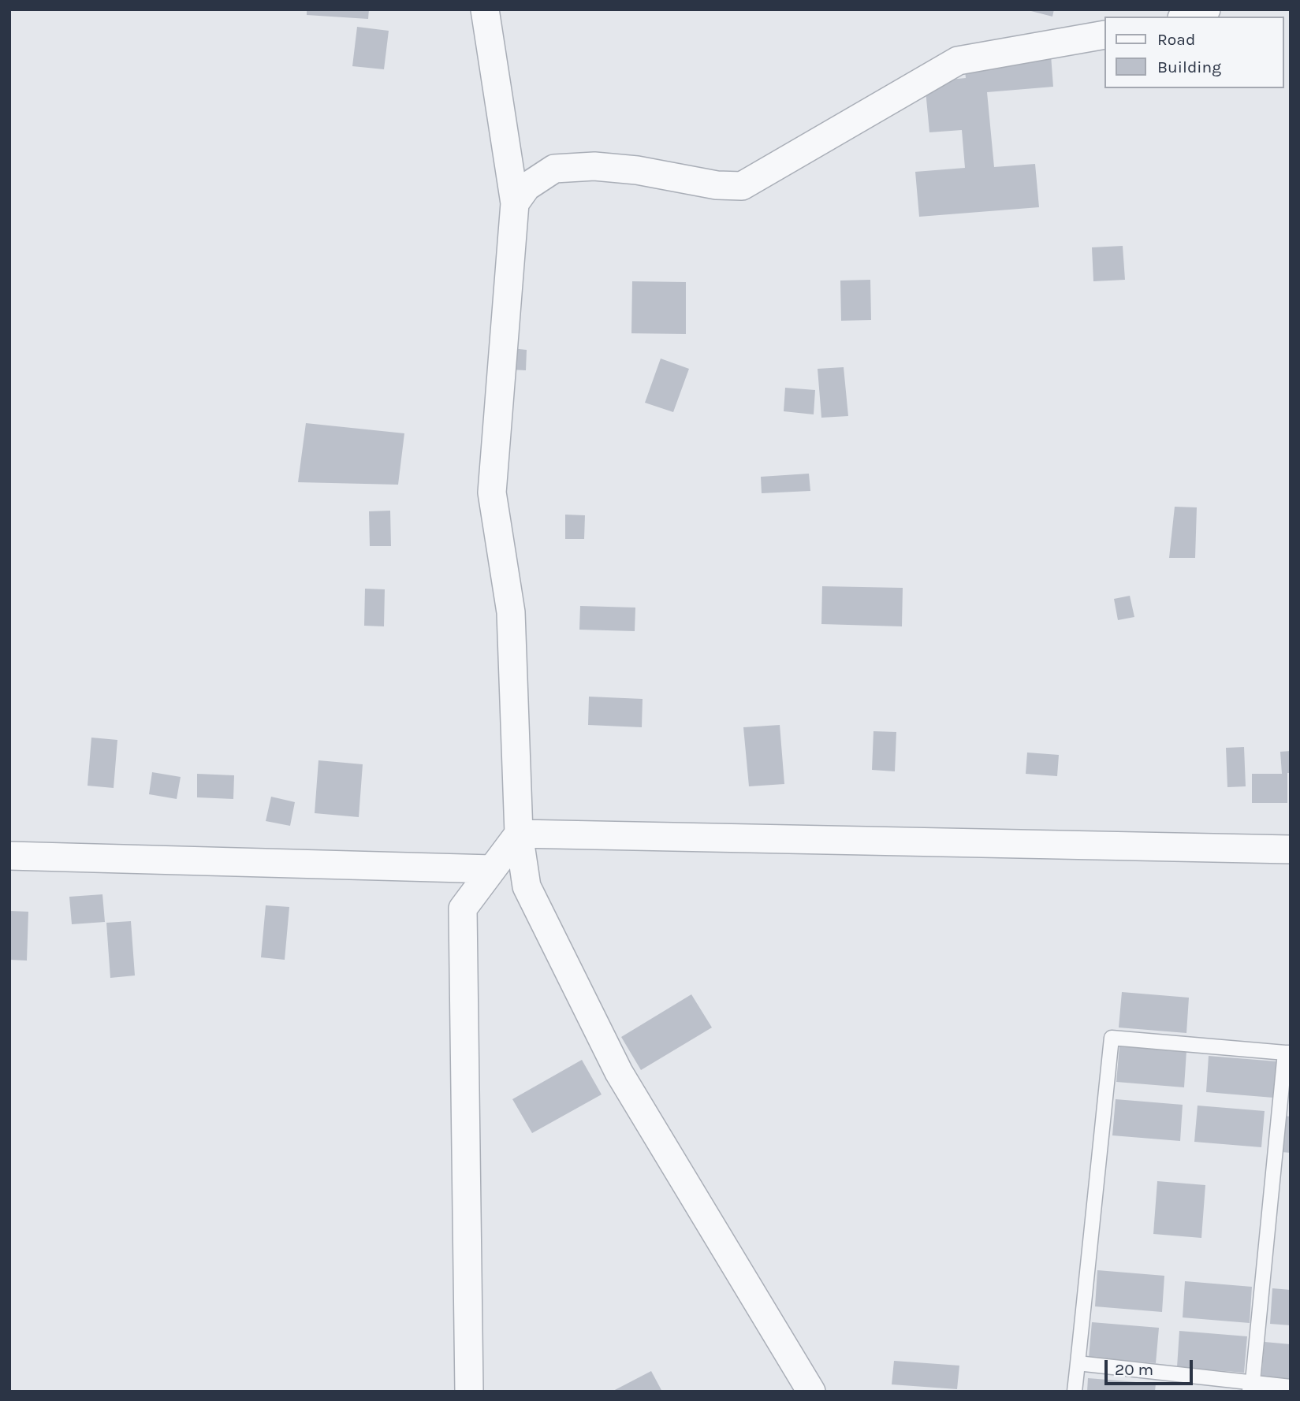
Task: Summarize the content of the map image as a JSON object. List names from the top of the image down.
{
  "legend": ["Road", "Building"],
  "scale_bar": "20 m"
}
